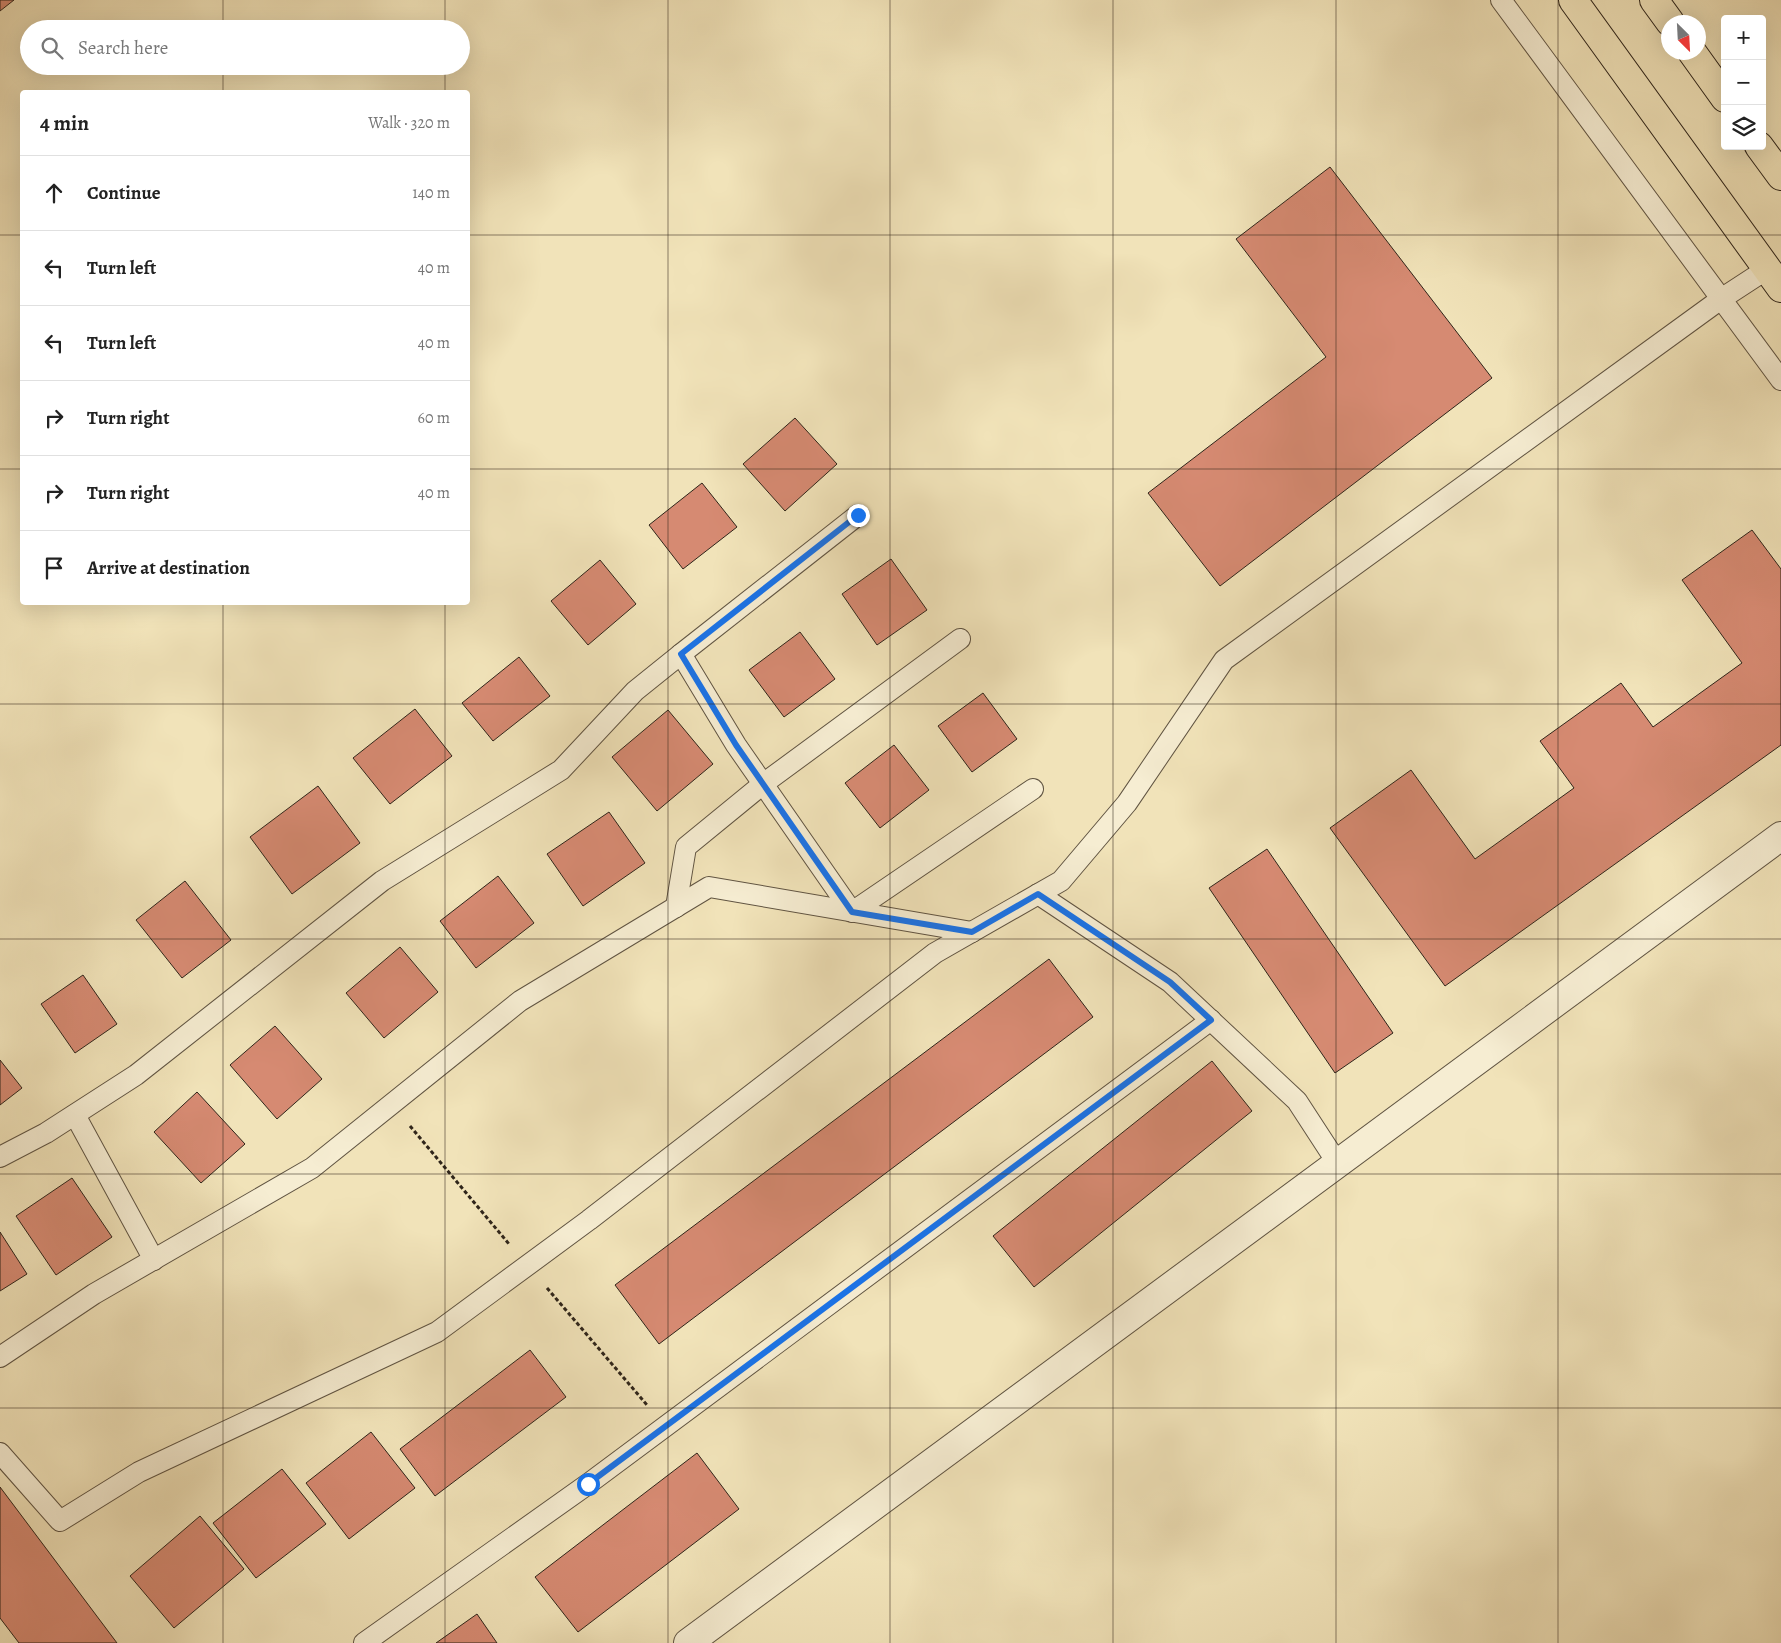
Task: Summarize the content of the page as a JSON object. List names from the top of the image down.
{
  "north": "bottom right",
  "page": {
    "map_buttons": ["+", "−"],
    "search": "Search here",
    "heading": ["4 min", "Walk · 320 m"],
    "list": [
      ["Continue", "140 m"],
      ["Turn left", "40 m"],
      ["Turn left", "40 m"],
      ["Turn right", "60 m"],
      ["Turn right", "40 m"],
      "Arrive at destination"
    ]
  }
}
